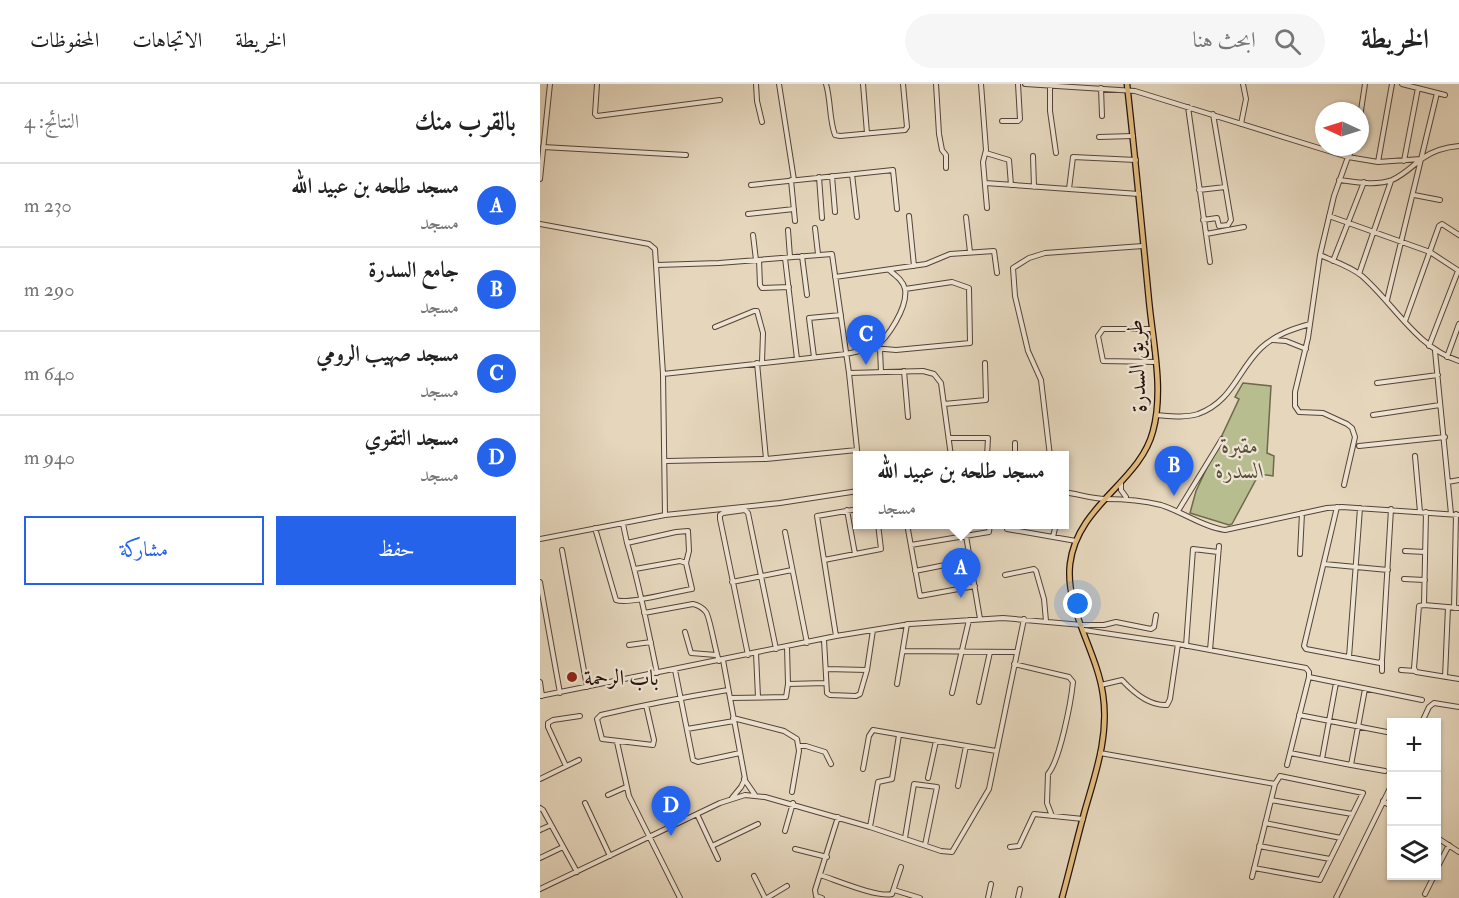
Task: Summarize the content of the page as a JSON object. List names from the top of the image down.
{
  "streets": {
    "main road": ["طريق السدرة"]
  },
  "parks": ["مقبرة السدرة"],
  "places": ["باب الرحمة"],
  "north": "left",
  "page": {
    "header": "الخريطة",
    "search": "ابحث هنا",
    "nav": ["الخريطة", "الاتجاهات", "المحفوظات"],
    "heading": ["بالقرب منك", "النتائج: 4"],
    "list": [
      {
        "mark": "A",
        "name": "مسجد طلحه بن عبيد الله",
        "note": "مسجد",
        "value": "230 m"
      },
      {
        "mark": "B",
        "name": "جامع السدرة",
        "note": "مسجد",
        "value": "290 m"
      },
      {
        "mark": "C",
        "name": "مسجد صهيب الرومي",
        "note": "مسجد",
        "value": "640 m"
      },
      {
        "mark": "D",
        "name": "مسجد التقوي",
        "note": "مسجد",
        "value": "940 m"
      }
    ],
    "pins": [
      "C",
      "B",
      "A",
      "D"
    ],
    "popup": ["مسجد طلحه بن عبيد الله", "مسجد"],
    "buttons": ["حفظ", "مشاركة"],
    "map_buttons": ["+", "−"]
  }
}
